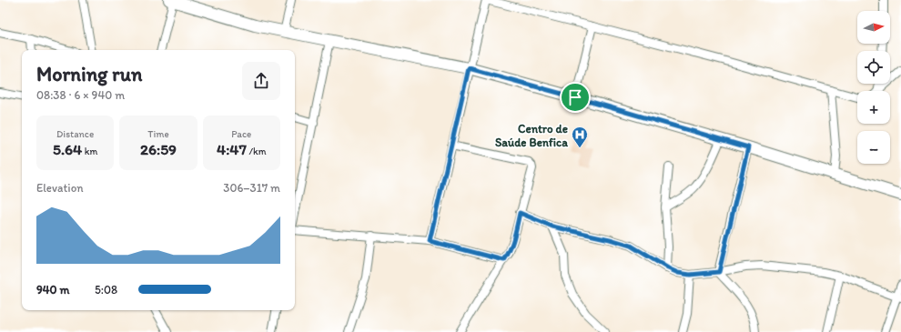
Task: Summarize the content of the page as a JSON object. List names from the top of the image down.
{
  "places": {
    "hospital": ["Centro de Saúde Benfica"]
  },
  "north": "right",
  "page": {
    "map_buttons": ["+", "−"],
    "heading": ["Morning run", "08:38 · 6 × 940 m"],
    "stats": [
      ["Distance", "5.64 km"],
      ["Time", "26:59"],
      ["Pace", "4:47 /km"]
    ],
    "chart": ["Elevation", "306–317 m"],
    "list": [
      {
        "name": "940 m",
        "note": "5:08"
      }
    ]
  }
}
